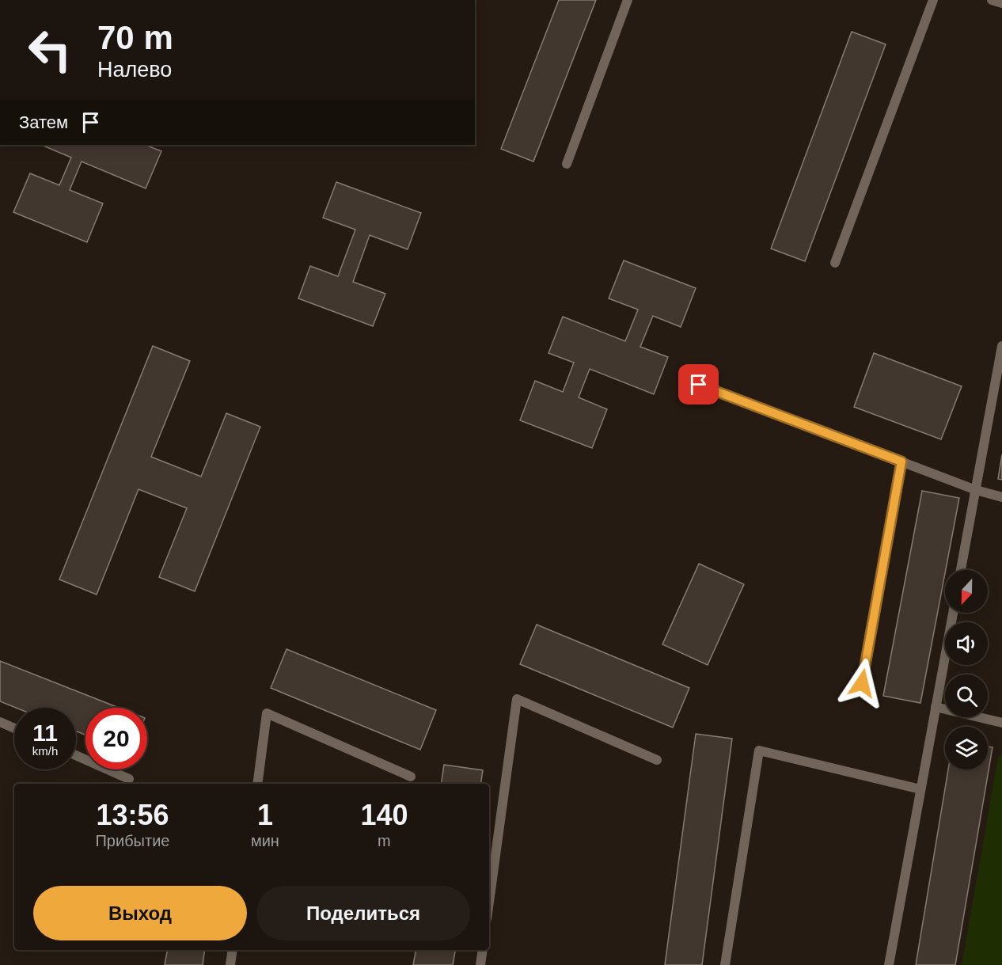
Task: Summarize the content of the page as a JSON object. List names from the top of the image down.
{
  "north": "bottom",
  "page": {
    "turn": ["70 m", "Налево"],
    "then": "Затем",
    "speed": "11 km/h",
    "limit": "20",
    "eta": [
      "13:56",
      "Прибытие",
      "1",
      "мин",
      "140",
      "m"
    ],
    "buttons": ["Выход", "Поделиться"]
  }
}
